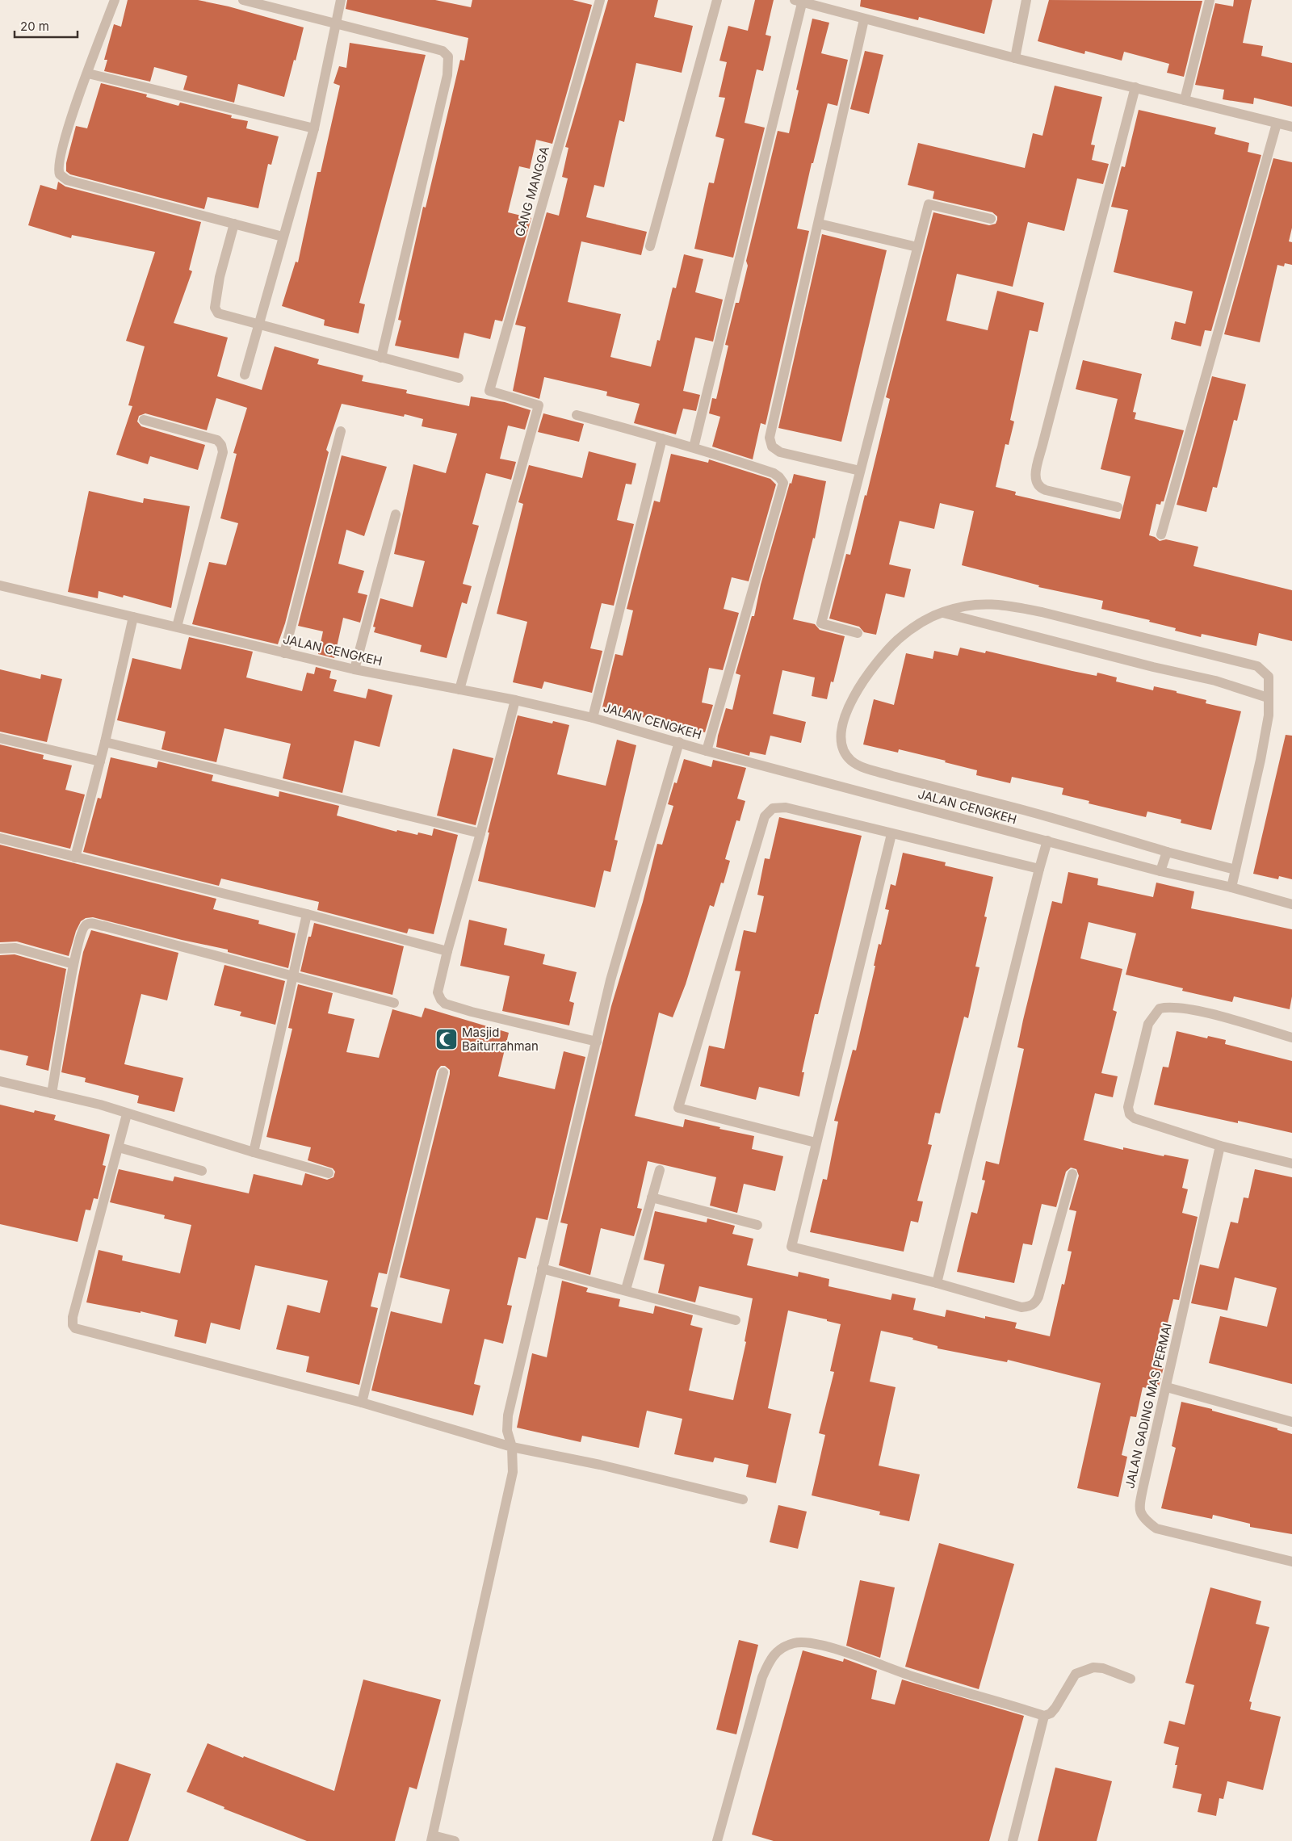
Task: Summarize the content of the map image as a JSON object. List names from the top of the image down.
{
  "streets": {
    "street": ["GANG MANGGA", "JALAN CENGKEH", "JALAN GADING MAS PERMAI"]
  },
  "crossings": [
    ["GANG MANGGA", "JALAN CENGKEH"]
  ],
  "places": {
    "mosque": ["Masjid Baiturrahman"]
  },
  "scale_bar": "20 m"
}
